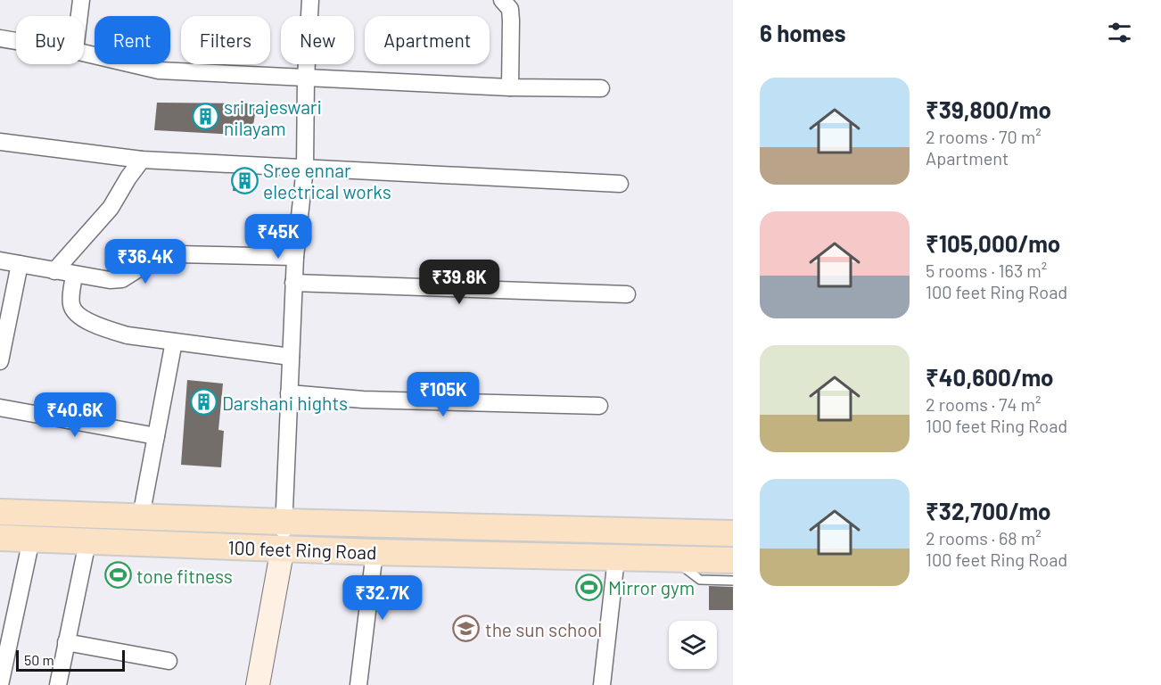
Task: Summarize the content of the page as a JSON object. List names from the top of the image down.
{
  "streets": {
    "main road": ["100 feet Ring Road"]
  },
  "places": {
    "building": ["sri rajeswari nilayam", "Sree ennar electrical works", "Darshani hights"],
    "sports": ["tone fitness", "Mirror gym"],
    "school or university": ["the sun school"]
  },
  "scale_bar": "50 m",
  "page": {
    "heading": "6 homes",
    "chip": [
      "Buy",
      "Rent",
      "Filters",
      "New",
      "Apartment"
    ],
    "list": [
      {
        "name": "₹39,800/mo",
        "note": "2 rooms · 70 m² · Apartment"
      },
      {
        "name": "₹105,000/mo",
        "note": "5 rooms · 163 m² · 100 feet Ring Road"
      },
      {
        "name": "₹40,600/mo",
        "note": "2 rooms · 74 m² · 100 feet Ring Road"
      },
      {
        "name": "₹32,700/mo",
        "note": "2 rooms · 68 m² · 100 feet Ring Road"
      }
    ],
    "price": [
      "₹45K",
      "₹36.4K",
      "₹39.8K",
      "₹105K",
      "₹40.6K",
      "₹32.7K"
    ],
    "scale": "50 m"
  }
}
